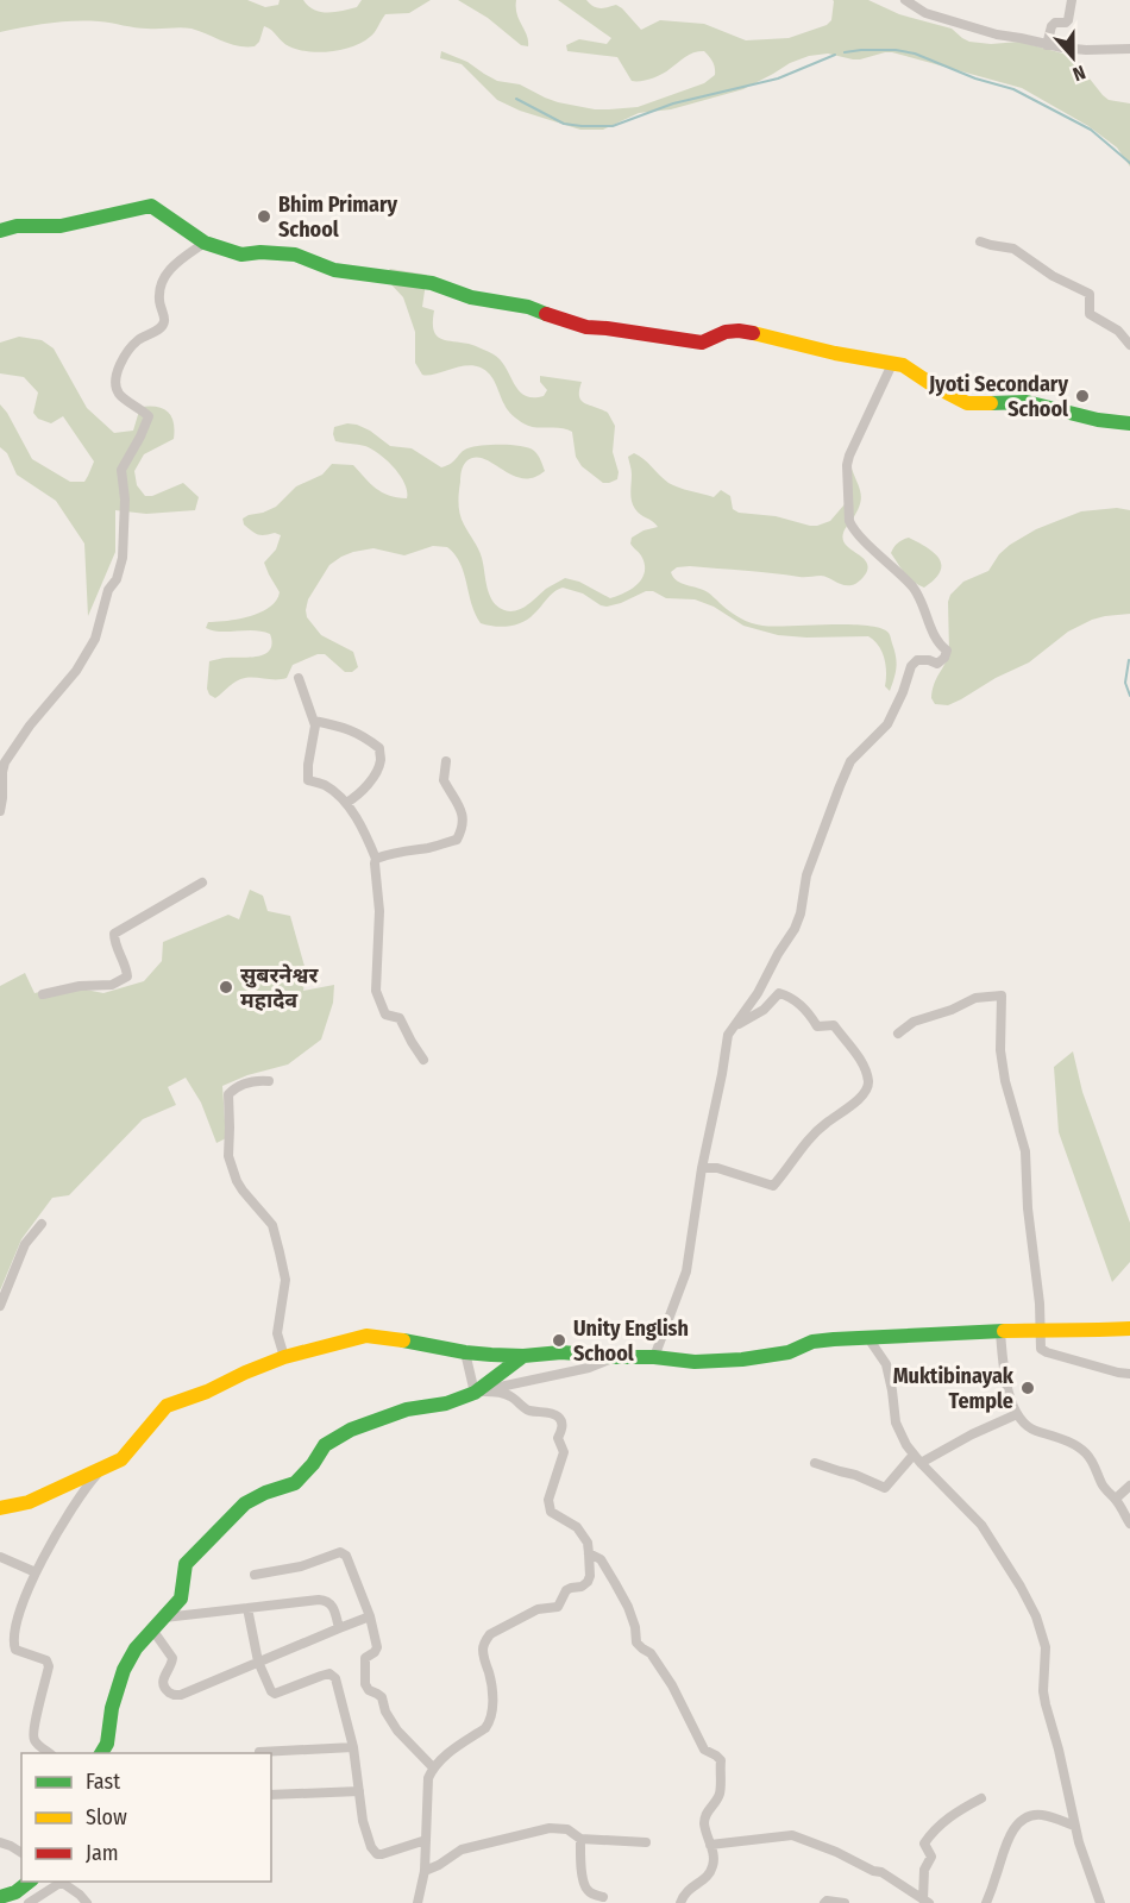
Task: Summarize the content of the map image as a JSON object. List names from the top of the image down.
{
  "places": [
    "Bhim Primary School",
    "Jyoti Secondary School",
    "सुबरनेश्वर महादेव",
    "Unity English School",
    "Muktibinayak Temple"
  ],
  "legend": ["Fast", "Slow", "Jam"],
  "north": "bottom"
}
